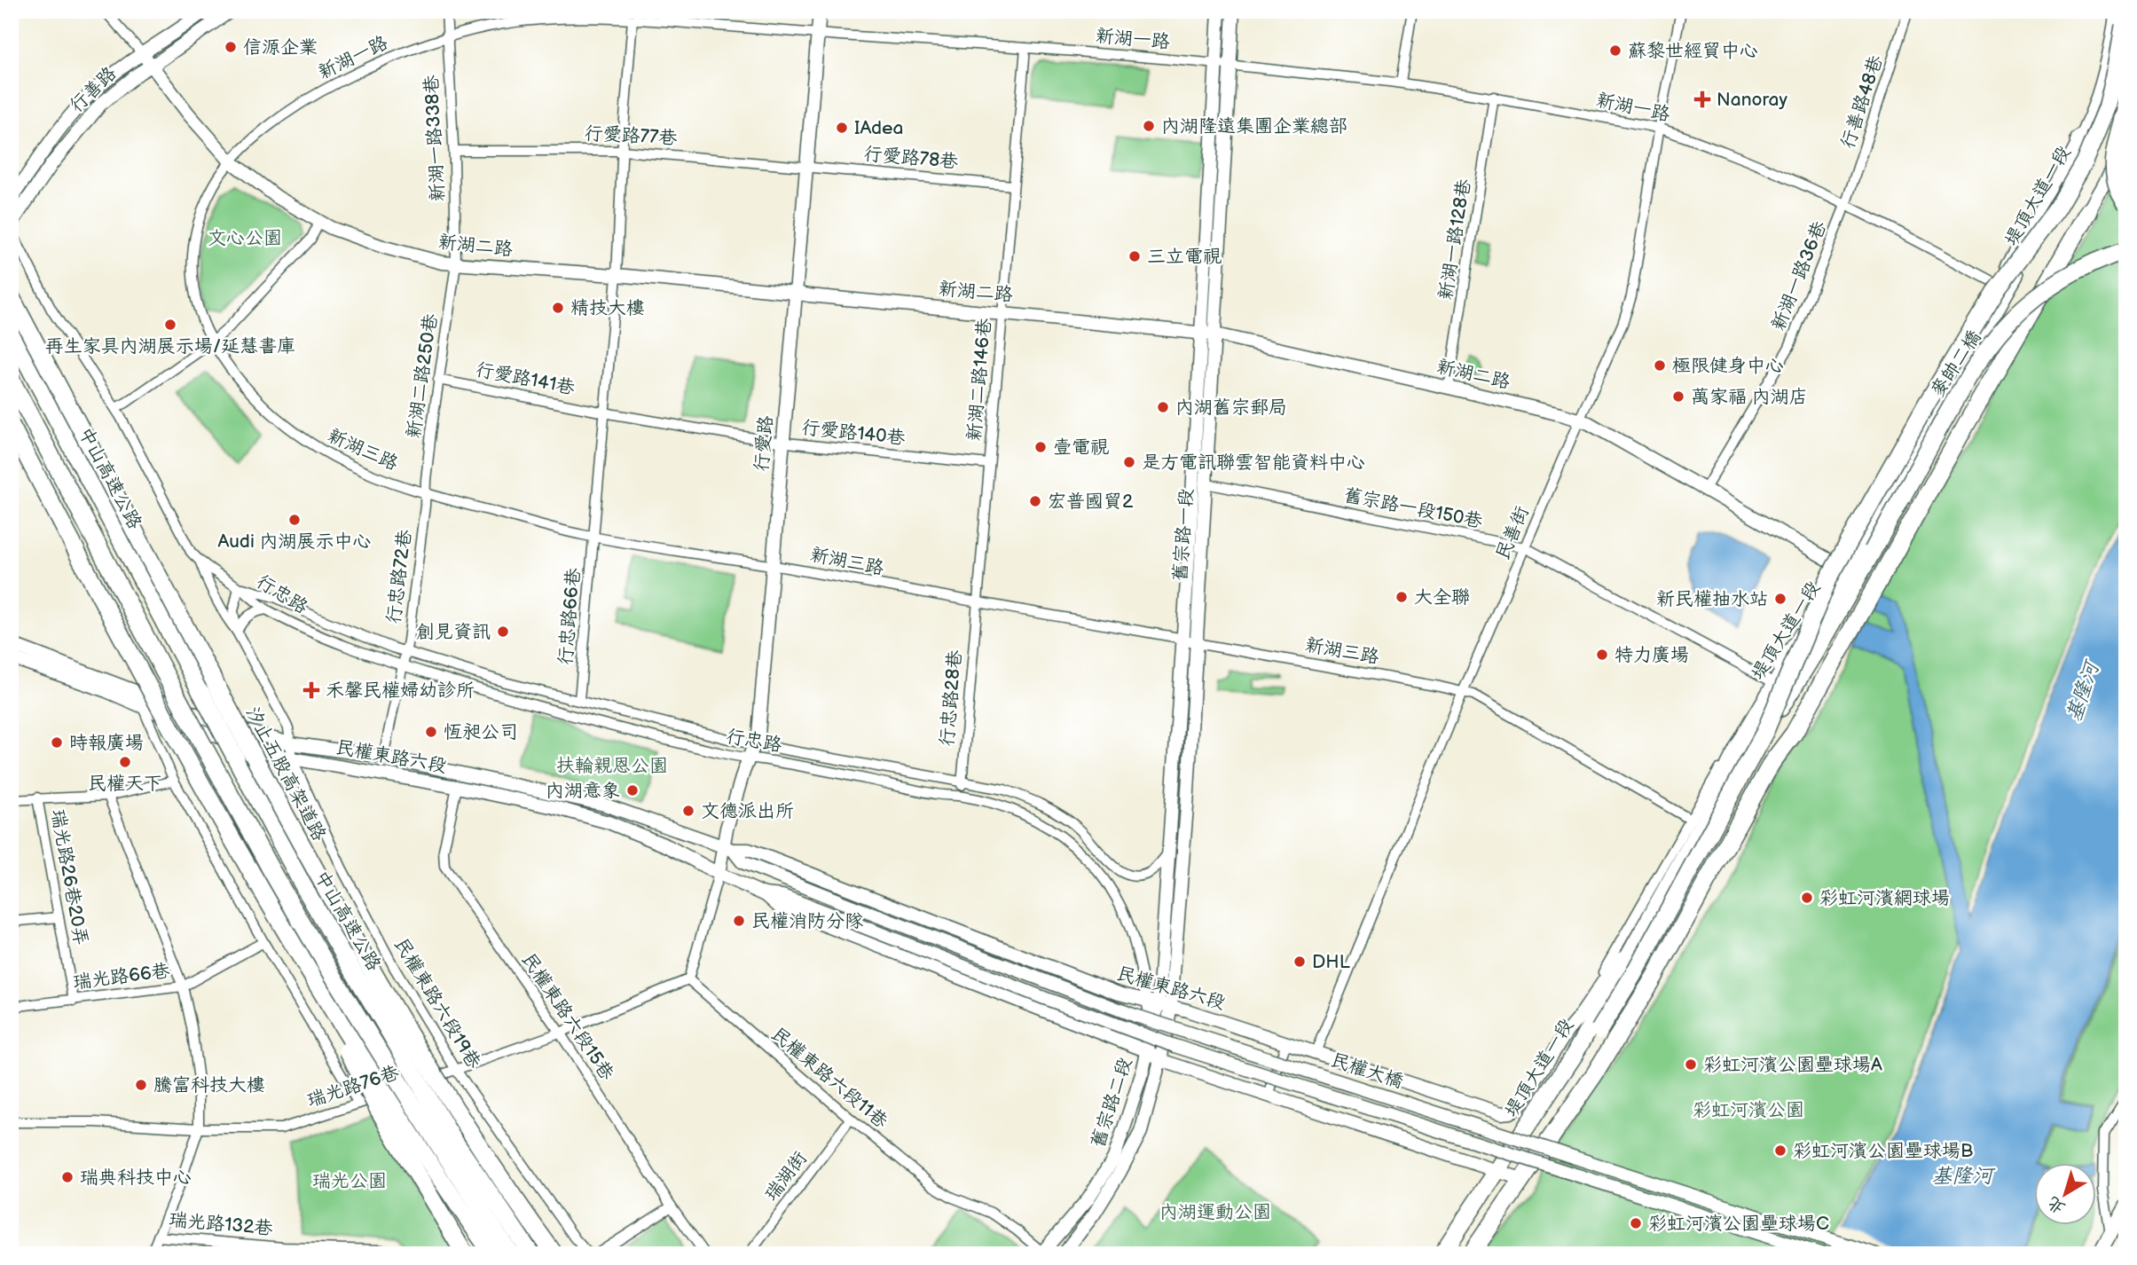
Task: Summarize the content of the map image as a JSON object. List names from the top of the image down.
{
  "streets": {
    "highway": [
      "堤頂大道一段",
      "麥帥二橋",
      "中山高速公路",
      "汐止五股高架道路"
    ],
    "main road": [
      "行善路",
      "新湖二路",
      "行愛路",
      "舊宗路一段",
      "民權東路六段",
      "民權大橋",
      "舊宗路二段"
    ],
    "street": [
      "新湖一路",
      "行善路48巷",
      "行愛路77巷",
      "新湖一路338巷",
      "行愛路78巷",
      "新湖一路128巷",
      "新湖一路36巷",
      "新湖二路250巷",
      "行愛路141巷",
      "新湖二路146巷",
      "行愛路140巷",
      "新湖三路",
      "舊宗路一段150巷",
      "民善街",
      "行忠路72巷",
      "行忠路",
      "行忠路66巷",
      "行忠路28巷",
      "瑞光路26巷20弄",
      "瑞光路66巷",
      "民權東路六段19巷",
      "民權東路六段15巷",
      "民權東路六段11巷",
      "瑞光路76巷",
      "瑞湖街",
      "瑞光路132巷"
    ]
  },
  "crossings": [
    ["新湖一路", "行善路48巷"],
    ["新湖一路", "新湖一路338巷"],
    ["新湖一路", "堤頂大道一段"],
    ["新湖一路", "新湖一路128巷"],
    ["新湖一路", "新湖二路"],
    ["新湖一路", "新湖一路36巷"],
    ["新湖一路", "新湖二路146巷"],
    ["新湖一路", "行愛路"],
    ["新湖一路", "新湖三路"],
    ["新湖一路", "民善街"],
    ["新湖一路", "舊宗路一段"],
    ["新湖一路", "行忠路66巷"],
    ["行善路", "新湖二路"],
    ["行善路48巷", "新湖一路36巷"],
    ["行愛路77巷", "新湖一路338巷"],
    ["行愛路77巷", "行愛路78巷"],
    ["行愛路77巷", "行愛路"],
    ["行愛路77巷", "行忠路66巷"],
    ["新湖一路338巷", "新湖二路"],
    ["新湖一路338巷", "新湖二路250巷"],
    ["行愛路78巷", "新湖二路146巷"],
    ["行愛路78巷", "行愛路"],
    ["堤頂大道一段", "新湖二路"],
    ["堤頂大道一段", "新湖三路"],
    ["堤頂大道一段", "舊宗路一段150巷"],
    ["堤頂大道一段", "民權東路六段"],
    ["新湖一路128巷", "新湖二路"],
    ["新湖二路", "新湖一路36巷"],
    ["新湖二路", "新湖二路250巷"],
    ["新湖二路", "新湖二路146巷"],
    ["新湖二路", "行愛路"],
    ["新湖二路", "新湖三路"],
    ["新湖二路", "民善街"],
    ["新湖二路", "舊宗路一段"],
    ["新湖二路", "行忠路66巷"],
    ["新湖二路250巷", "行愛路141巷"],
    ["新湖二路250巷", "新湖三路"],
    ["新湖二路250巷", "行忠路72巷"],
    ["行愛路141巷", "行愛路140巷"],
    ["行愛路141巷", "行忠路66巷"],
    ["新湖二路146巷", "行愛路140巷"],
    ["新湖二路146巷", "新湖三路"],
    ["新湖二路146巷", "行忠路28巷"],
    ["行愛路140巷", "行愛路"],
    ["行愛路140巷", "行忠路66巷"],
    ["行愛路", "新湖三路"],
    ["行愛路", "行忠路"],
    ["行愛路", "民權東路六段"],
    ["新湖三路", "民善街"],
    ["新湖三路", "舊宗路一段"],
    ["新湖三路", "行忠路72巷"],
    ["新湖三路", "行忠路66巷"],
    ["新湖三路", "行忠路28巷"],
    ["舊宗路一段150巷", "民善街"],
    ["舊宗路一段150巷", "舊宗路一段"],
    ["民善街", "民權東路六段"],
    ["舊宗路一段", "行忠路"],
    ["舊宗路一段", "民權東路六段"],
    ["舊宗路一段", "舊宗路二段"],
    ["行忠路72巷", "行忠路"],
    ["行忠路72巷", "民權東路六段"],
    ["行忠路", "行忠路66巷"],
    ["行忠路", "行忠路28巷"],
    ["行忠路", "民權東路六段"],
    ["行忠路", "民權東路六段19巷"],
    ["民權東路六段", "民權東路六段19巷"],
    ["民權東路六段", "民權東路六段15巷"],
    ["民權東路六段", "民權大橋"],
    ["民權東路六段", "舊宗路二段"],
    ["瑞光路26巷20弄", "瑞光路66巷"],
    ["民權東路六段19巷", "民權東路六段15巷"],
    ["民權東路六段19巷", "瑞光路76巷"],
    ["民權東路六段15巷", "瑞光路76巷"],
    ["民權東路六段11巷", "瑞光路76巷"],
    ["民權東路六段11巷", "舊宗路二段"],
    ["民權東路六段11巷", "瑞湖街"]
  ],
  "water": ["基隆河"],
  "parks": [
    "文心公園",
    "扶輪親恩公園",
    "彩虹河濱公園",
    "瑞光公園",
    "內湖運動公園"
  ],
  "places": {
    "other": [
      "信源企業",
      "蘇黎世經貿中心",
      "內湖隆遠集團企業總部",
      "IAdea",
      "三立電視",
      "精技大樓",
      "再生家具內湖展示場/延慧書庫",
      "極限健身中心",
      "萬家福 內湖店",
      "內湖舊宗郵局",
      "壹電視",
      "是方電訊聯雲智能資料中心",
      "宏普國貿2",
      "Audi 內湖展示中心",
      "大全聯",
      "新民權抽水站",
      "創見資訊",
      "特力廣場",
      "恆昶公司",
      "時報廣場",
      "民權天下",
      "內湖意象",
      "文德派出所",
      "彩虹河濱網球場",
      "民權消防分隊",
      "DHL",
      "彩虹河濱公園壘球場A",
      "騰富科技大樓",
      "彩虹河濱公園壘球場B",
      "瑞典科技中心",
      "彩虹河濱公園壘球場C"
    ],
    "health": ["Nanoray", "禾馨民權婦幼診所"]
  },
  "north": "bottom left"
}
